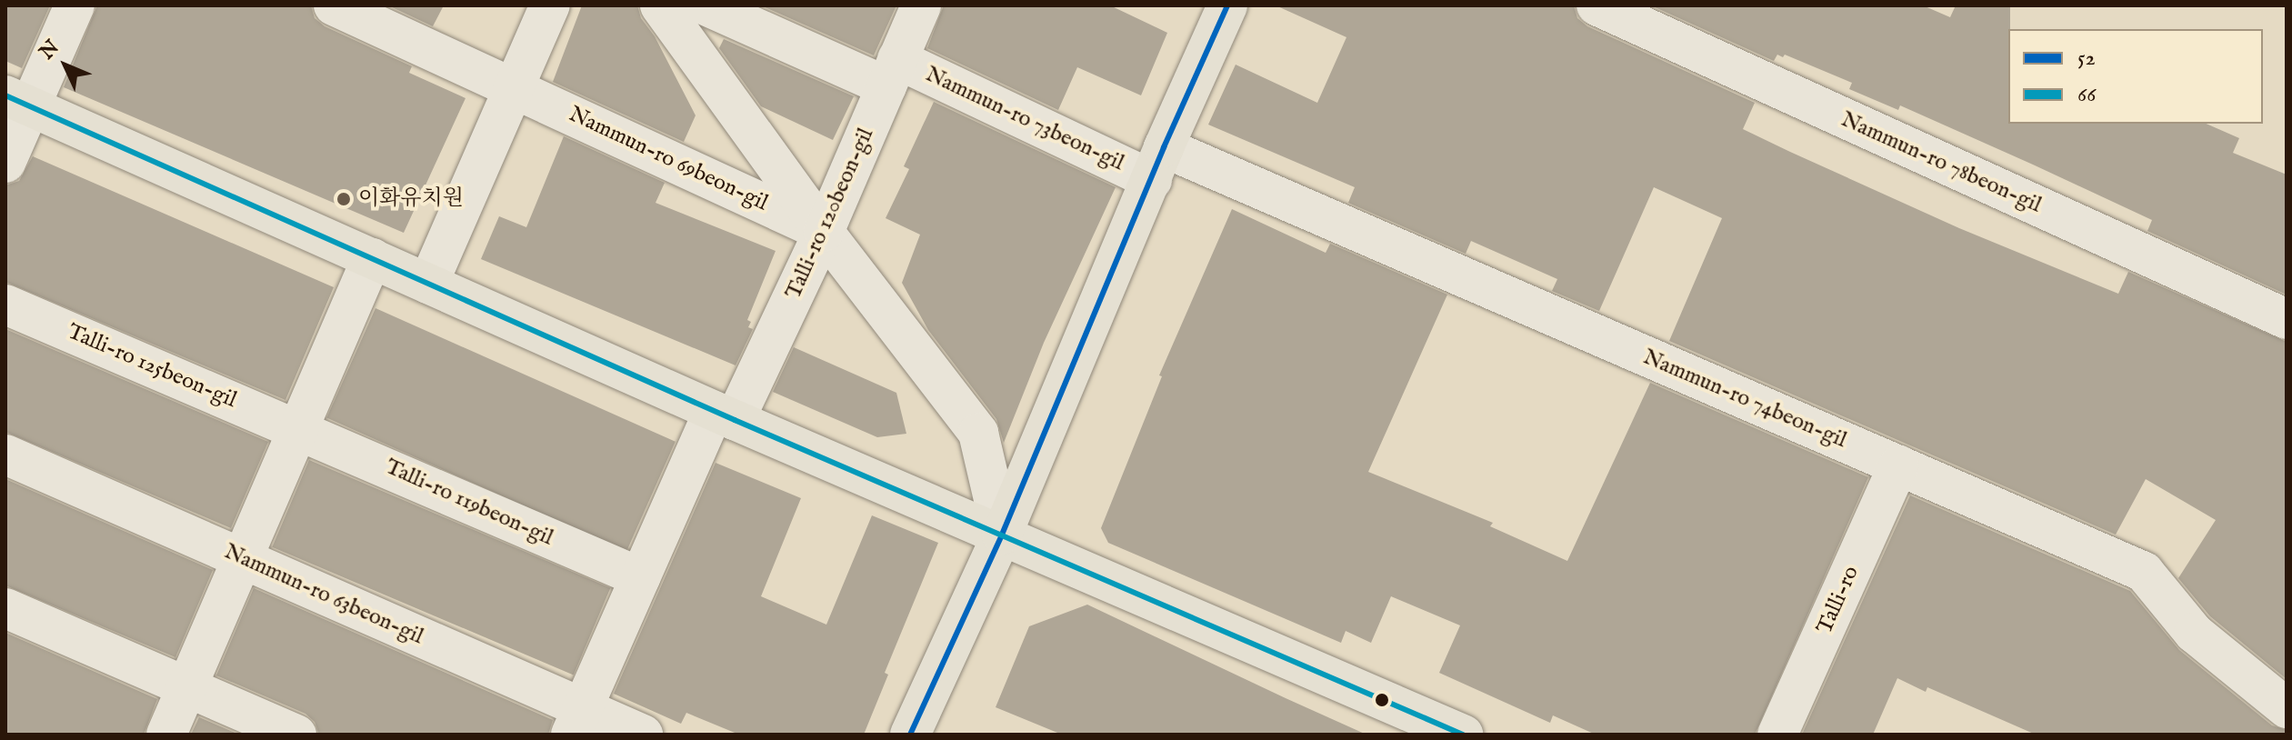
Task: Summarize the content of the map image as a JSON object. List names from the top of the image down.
{
  "streets": {
    "street": [
      "Nammun-ro 73beon-gil",
      "Nammun-ro 69beon-gil",
      "Nammun-ro 78beon-gil",
      "Talli-ro 120beon-gil",
      "Talli-ro 125beon-gil",
      "Nammun-ro 74beon-gil",
      "Talli-ro 119beon-gil",
      "Nammun-ro 63beon-gil",
      "Talli-ro"
    ]
  },
  "crossings": [
    ["Nammun-ro 73beon-gil", "Talli-ro 120beon-gil"],
    ["Nammun-ro 73beon-gil", "Nammun-ro 74beon-gil"],
    ["Nammun-ro 69beon-gil", "Talli-ro 120beon-gil"],
    ["Talli-ro 125beon-gil", "Talli-ro 119beon-gil"],
    ["Nammun-ro 74beon-gil", "Talli-ro"]
  ],
  "places": ["이화유치원"],
  "lines": ["transit line 52", "transit line 66"],
  "legend": ["52", "66"],
  "north": "top left"
}
